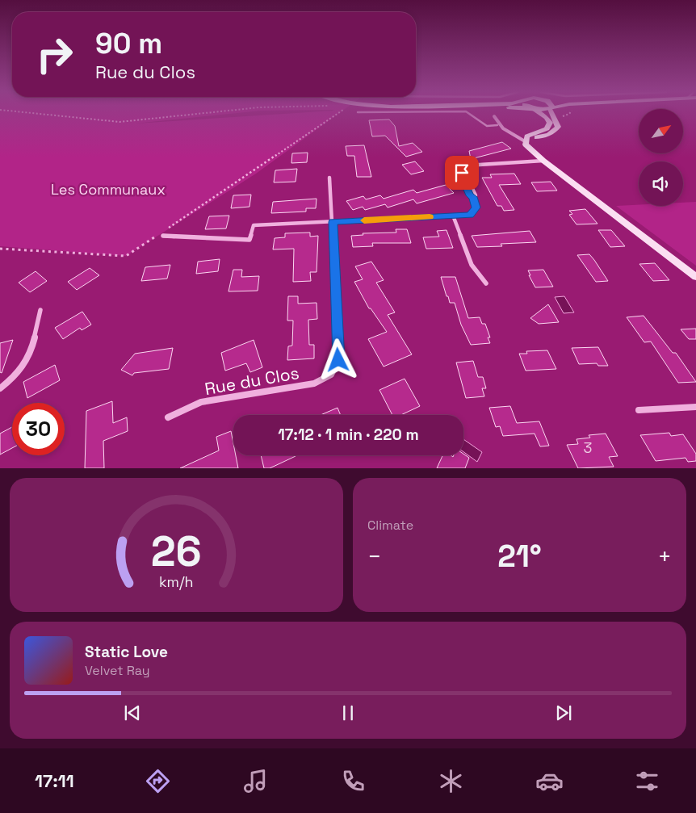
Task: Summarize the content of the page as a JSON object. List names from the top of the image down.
{
  "streets": {
    "street": ["Rue du Clos"]
  },
  "parks": ["Les Communaux"],
  "house_numbers": ["3"],
  "north": "top right",
  "page": {
    "turn": ["90 m", "Rue du Clos"],
    "limit": "30",
    "trip": "17:12 · 1 min · 220 m",
    "tile": "Climate",
    "heat": ["−", "21°", "+"],
    "song": ["Static Love", "Velvet Ray"],
    "tabs": "17:11",
    "gauge": ["26", "km/h"]
  }
}
